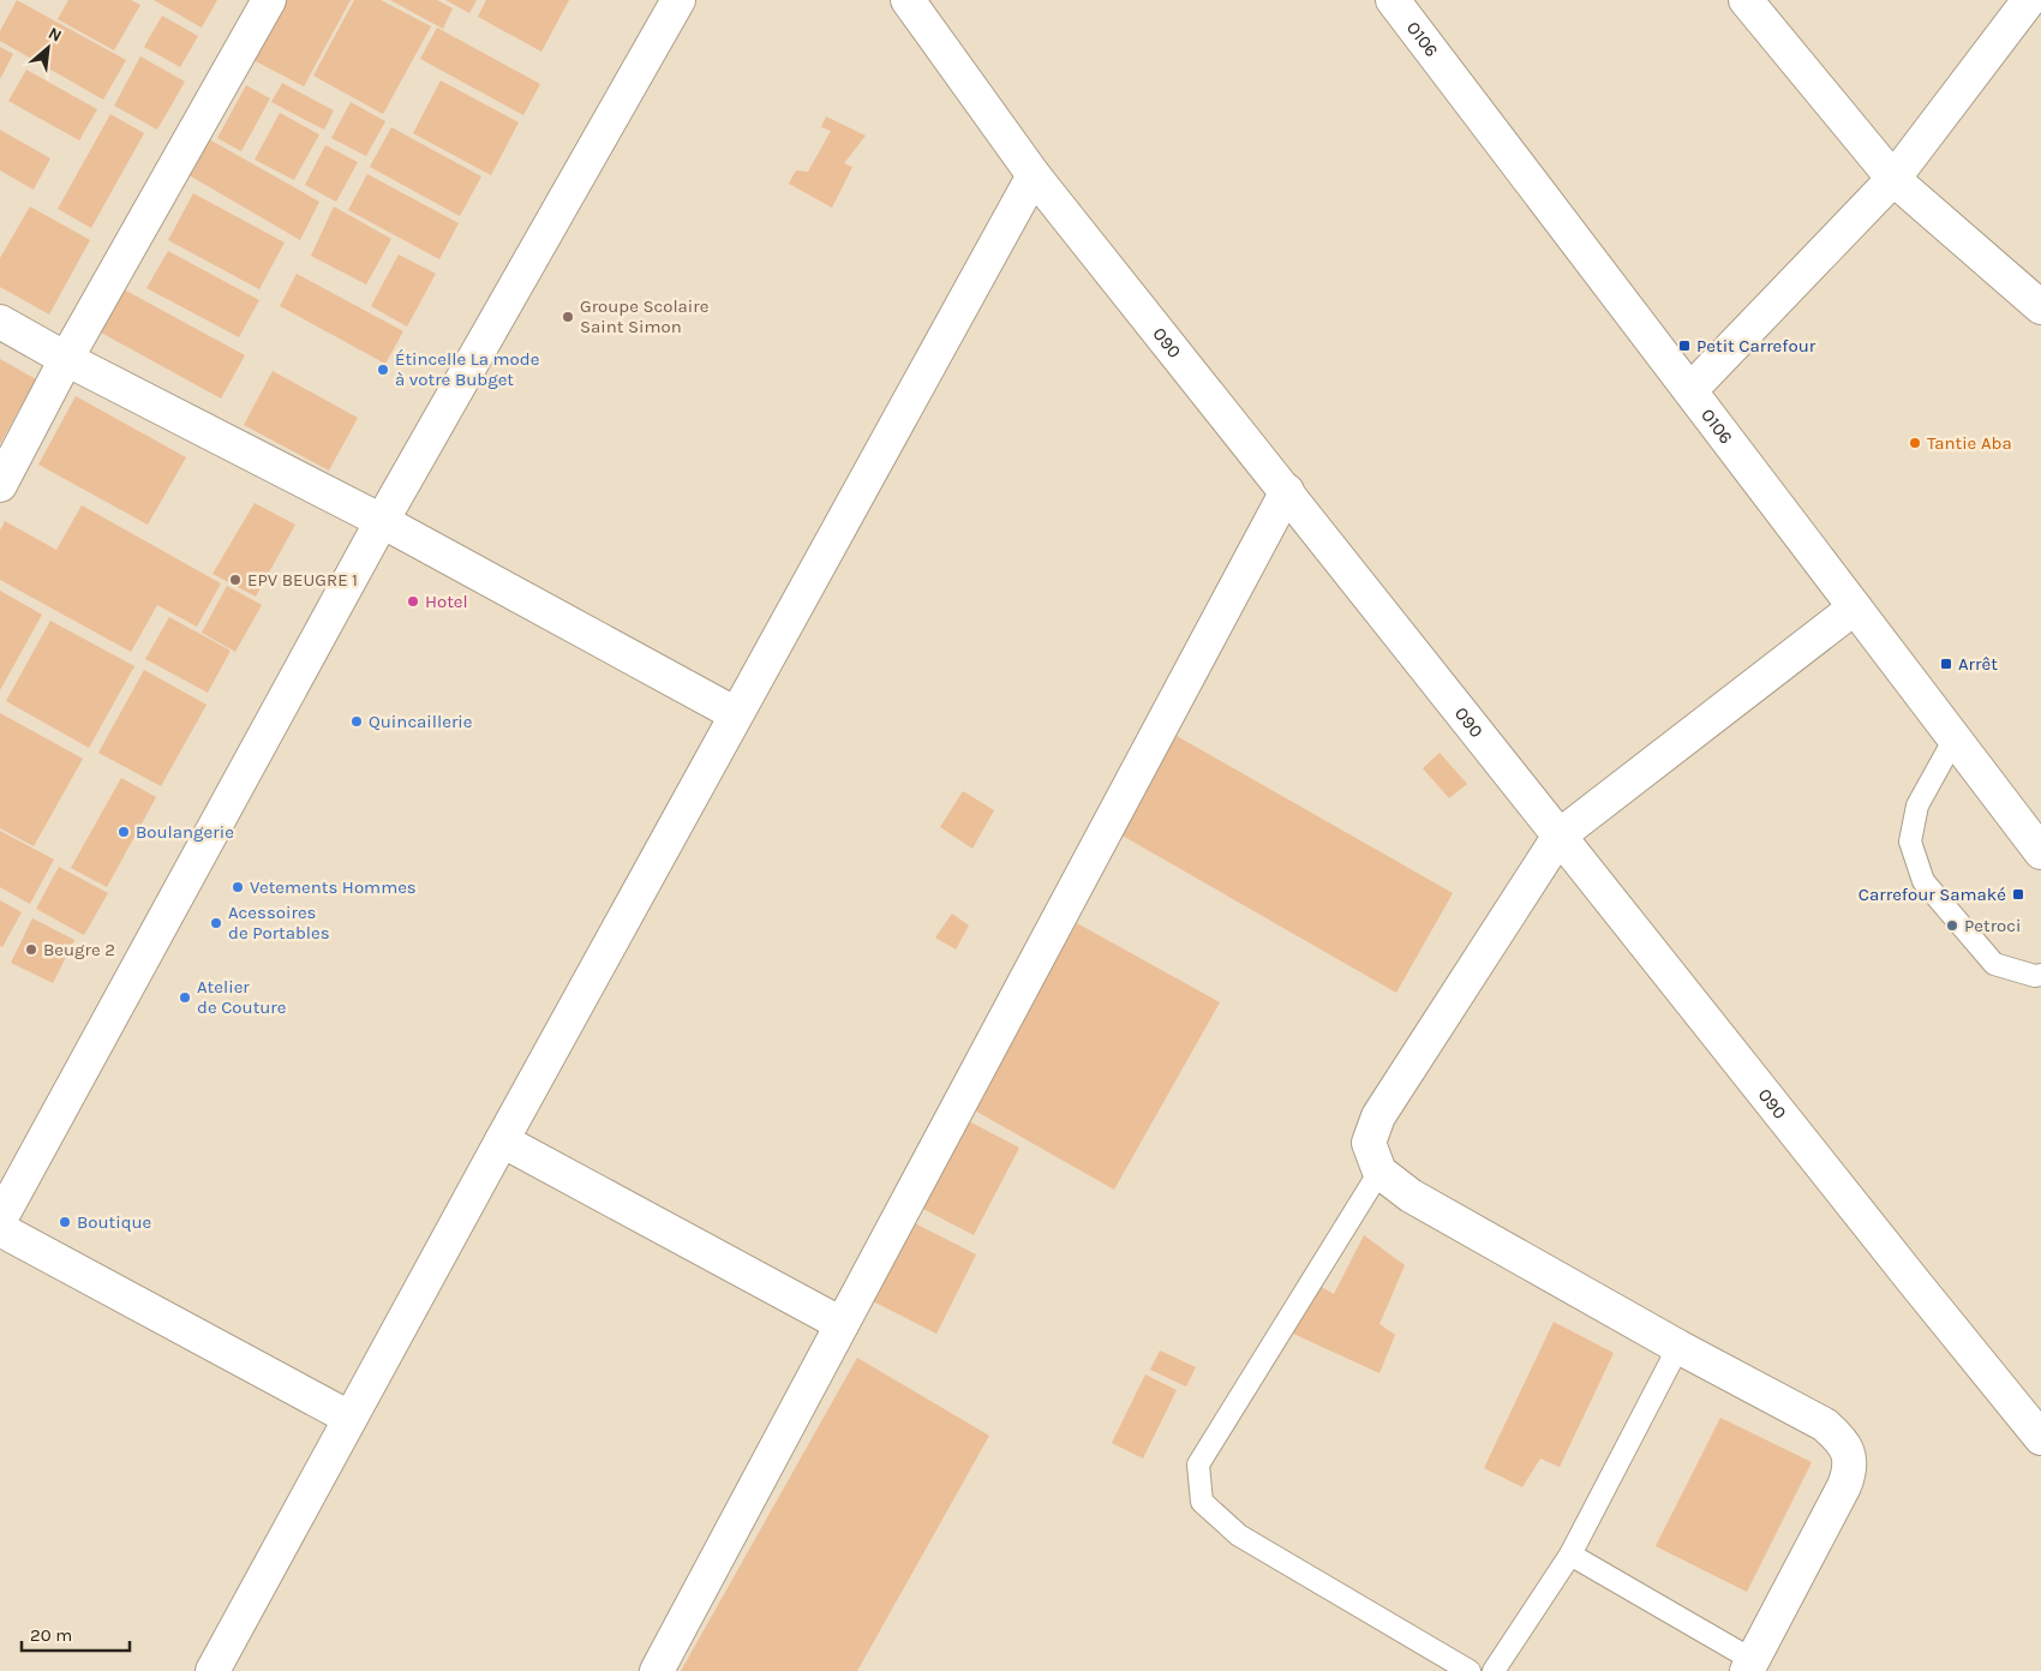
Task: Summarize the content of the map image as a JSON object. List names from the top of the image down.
{
  "streets": {
    "street": ["O106", "O90"]
  },
  "places": {
    "other": [
      "Groupe Scolaire Saint Simon",
      "Étincelle La mode à votre Bubget",
      "Tantie Aba",
      "EPV BEUGRE 1",
      "Hotel",
      "Quincaillerie",
      "Boulangerie",
      "Vetements Hommes",
      "Acessoires de Portables",
      "Petroci",
      "Beugre 2",
      "Atelier de Couture",
      "Boutique"
    ],
    "transit": ["Petit Carrefour", "Arrêt", "Carrefour Samaké"]
  },
  "scale_bar": "20 m",
  "north": "top right"
}
